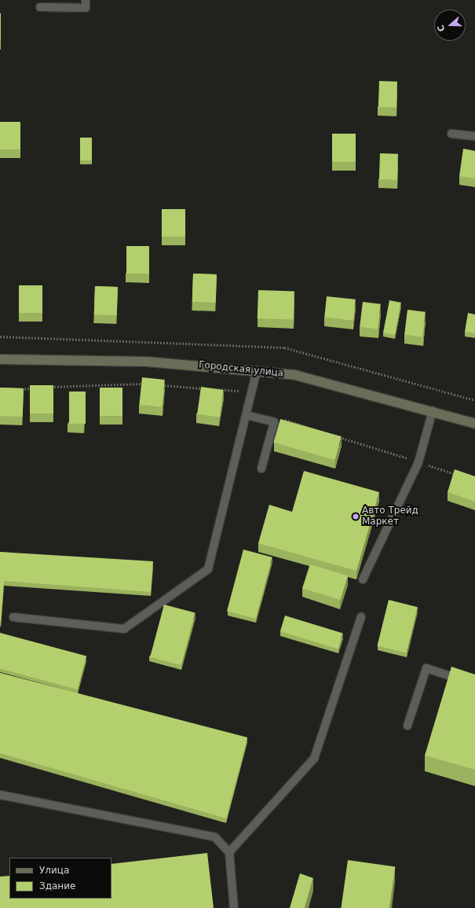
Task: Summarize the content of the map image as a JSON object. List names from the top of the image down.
{
  "streets": {
    "main road": ["Городская улица"]
  },
  "places": ["Авто Трейд Маркет"],
  "legend": ["Улица", "Здание"],
  "north": "left"
}
